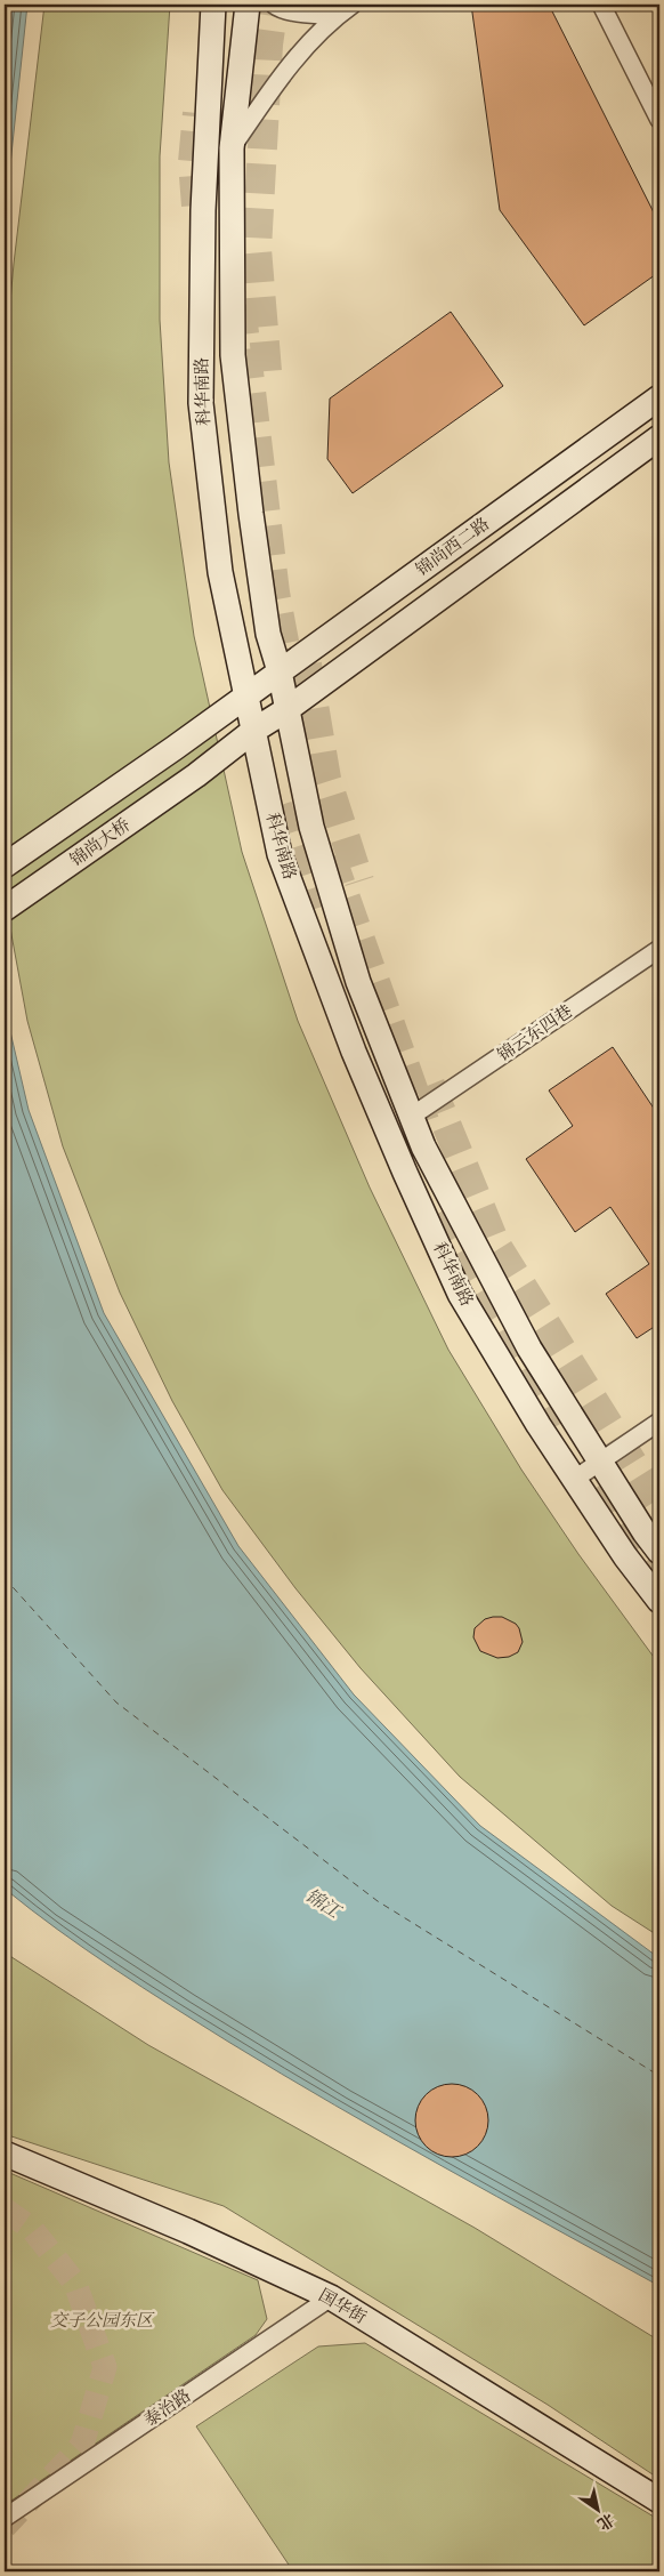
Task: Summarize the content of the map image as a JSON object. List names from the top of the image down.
{
  "streets": {
    "main road": [
      "科华南路",
      "锦尚西二路",
      "锦尚大桥",
      "国华街"
    ],
    "street": ["锦云东四巷", "泰治路"]
  },
  "crossings": [
    ["科华南路", "锦尚西二路"],
    ["科华南路", "锦尚大桥"],
    ["科华南路", "锦云东四巷"],
    ["国华街", "泰治路"]
  ],
  "water": ["锦江"],
  "parks": ["交子公园东区"],
  "north": "bottom right"
}
